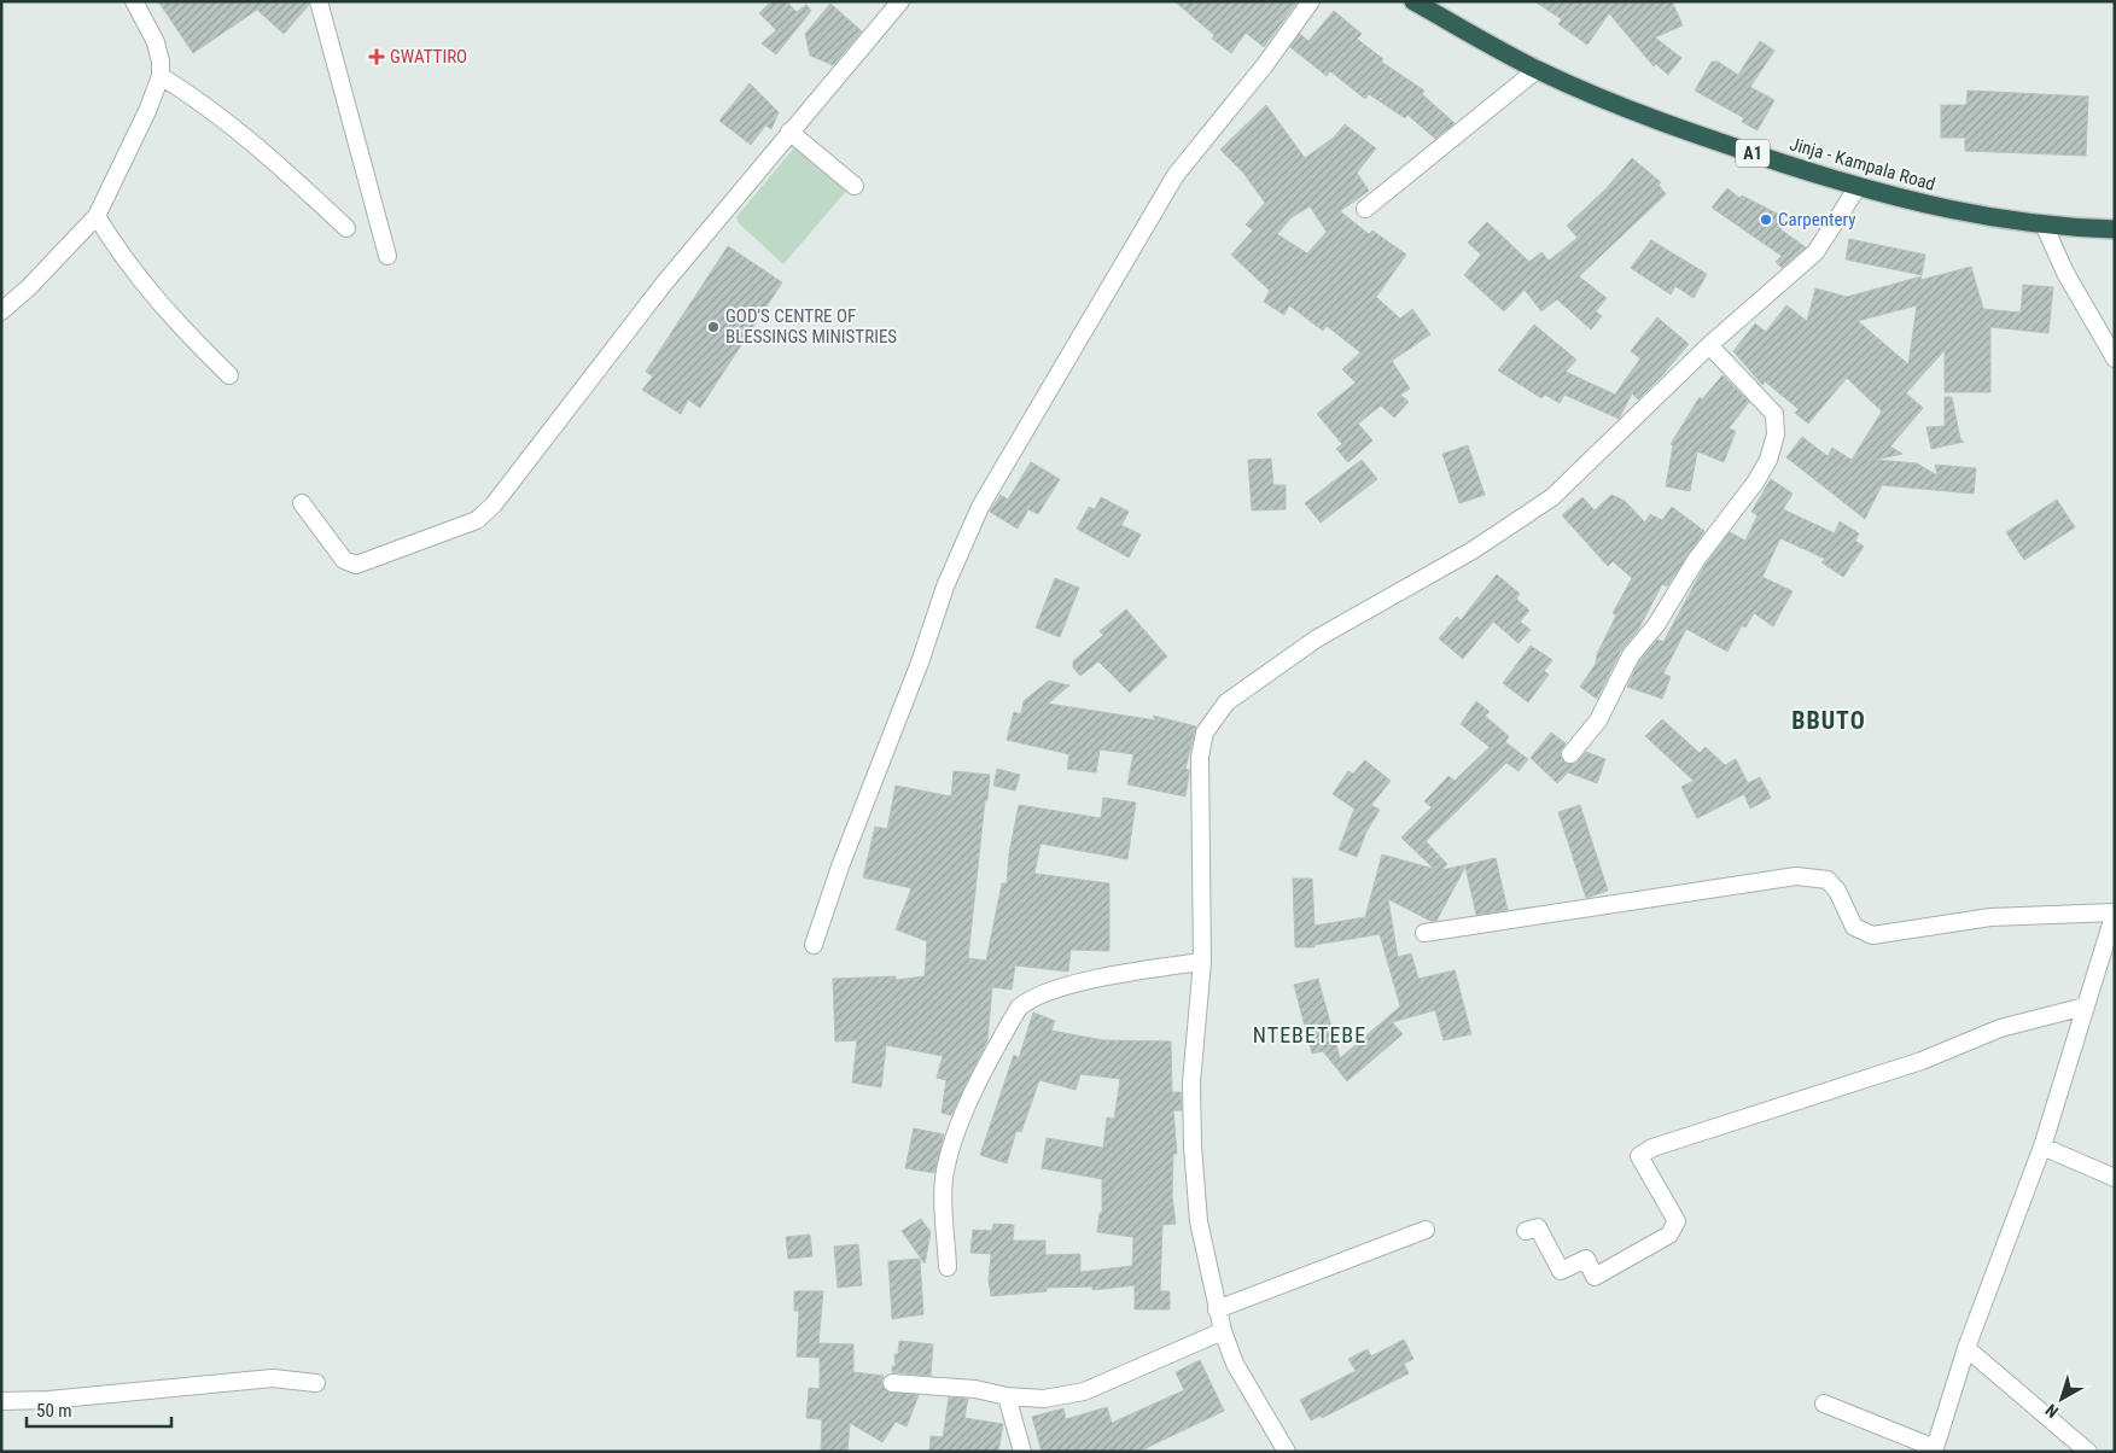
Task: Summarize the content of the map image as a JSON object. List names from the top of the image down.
{
  "streets": {
    "highway": ["A1", "Jinja - Kampala Road"]
  },
  "districts": ["BBUTO", "NTEBETEBE"],
  "places": {
    "health": ["GWATTIRO"],
    "other": ["Carpentery", "GOD'S CENTRE OF BLESSINGS MINISTRIES"]
  },
  "scale_bar": "50 m",
  "north": "bottom left"
}
